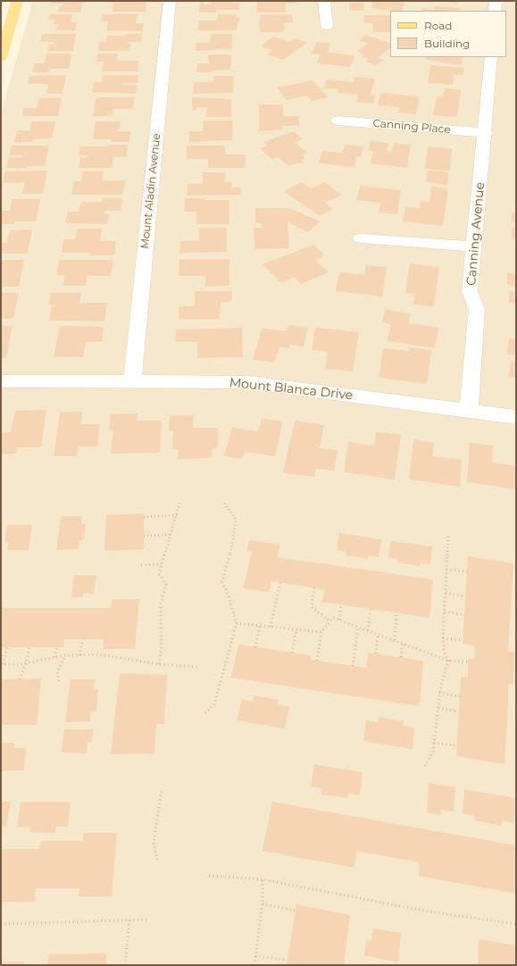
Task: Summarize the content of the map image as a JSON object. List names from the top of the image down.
{
  "streets": {
    "street": [
      "Canning Place",
      "Mount Aladin Avenue",
      "Canning Avenue",
      "Mount Blanca Drive"
    ]
  },
  "crossings": [
    ["Canning Place", "Canning Avenue"],
    ["Mount Aladin Avenue", "Mount Blanca Drive"],
    ["Canning Avenue", "Mount Blanca Drive"]
  ],
  "legend": ["Road", "Building"]
}
